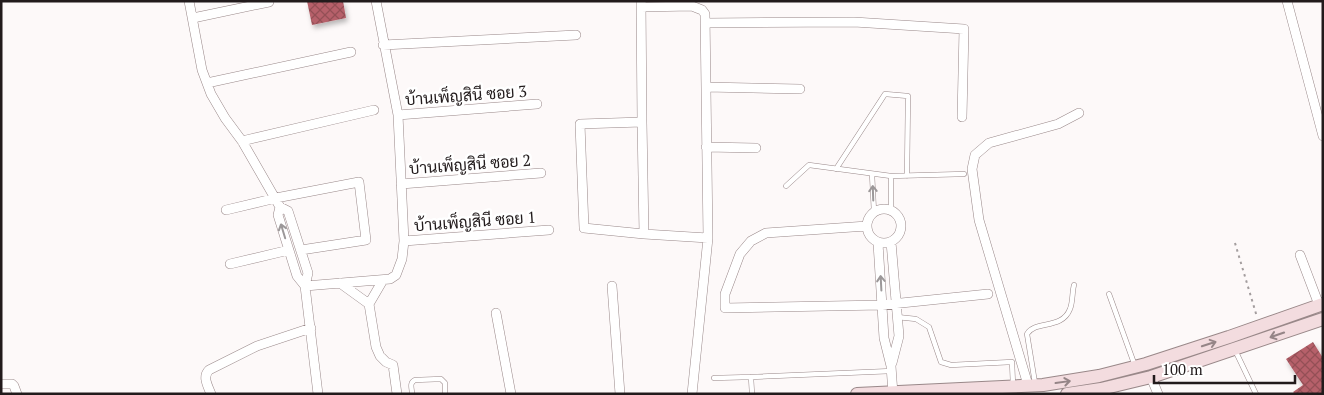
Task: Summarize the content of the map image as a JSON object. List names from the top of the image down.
{
  "streets": {
    "street": ["บ้านเพ็ญสินี ซอย 3", "บ้านเพ็ญสินี ซอย 2", "บ้านเพ็ญสินี ซอย 1"]
  },
  "scale_bar": "100 m"
}
